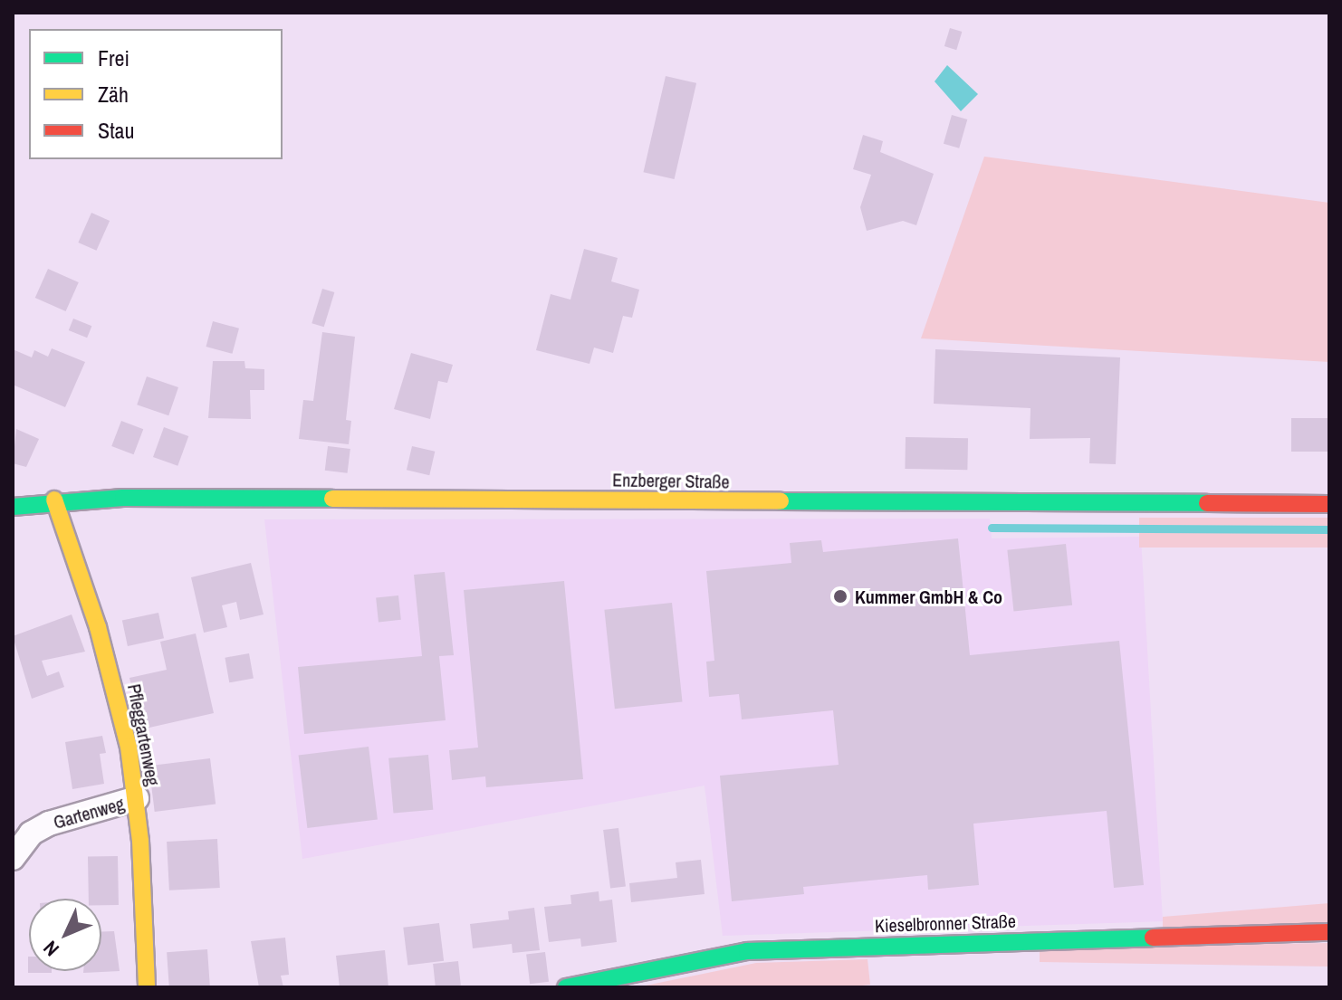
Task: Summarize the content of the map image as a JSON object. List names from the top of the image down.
{
  "streets": {
    "main road": ["Enzberger Straße", "Pfleggartenweg", "Kieselbronner Straße"],
    "street": ["Gartenweg"]
  },
  "crossings": [
    ["Enzberger Straße", "Pfleggartenweg"],
    ["Pfleggartenweg", "Gartenweg"]
  ],
  "places": ["Kummer GmbH & Co"],
  "legend": ["Frei", "Zäh", "Stau"],
  "north": "bottom left"
}
